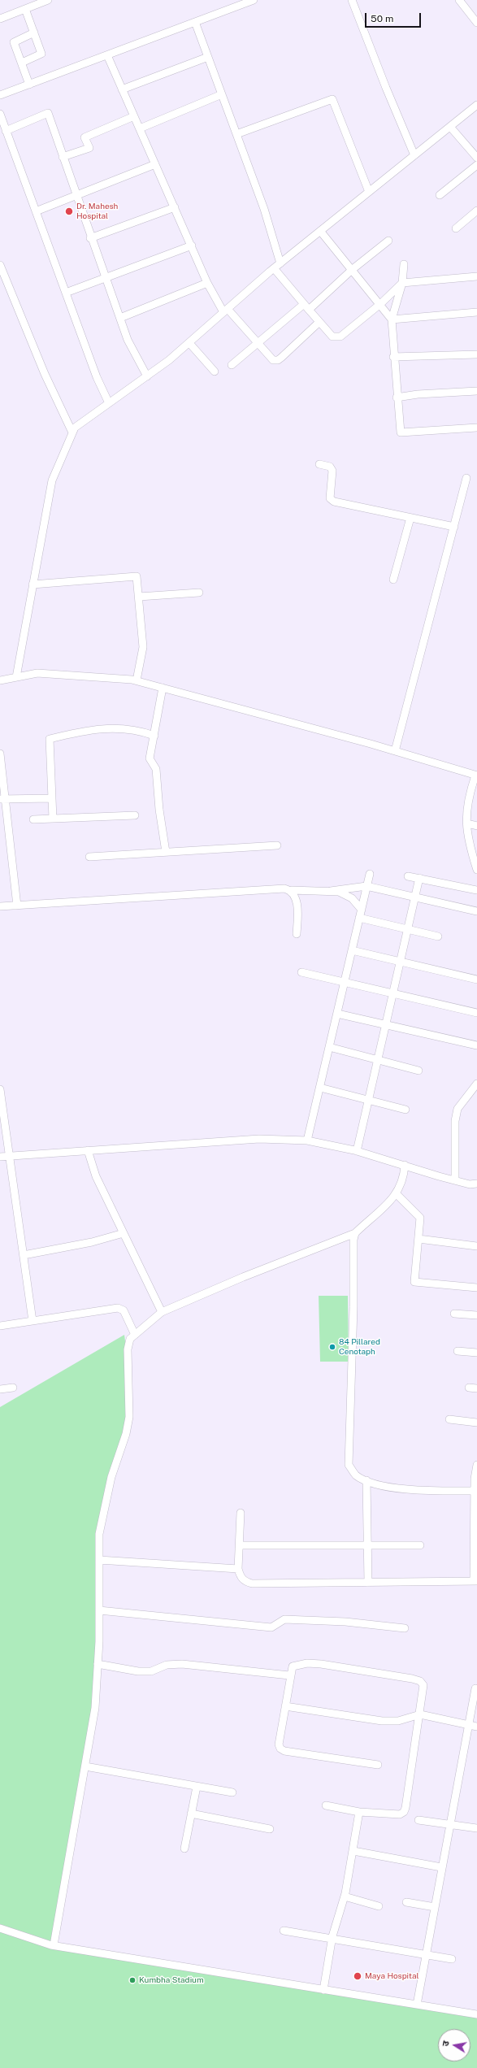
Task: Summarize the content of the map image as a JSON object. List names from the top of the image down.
{
  "places": [
    "Dr. Mahesh Hospital",
    "84 Pillared Cenotaph",
    "Maya Hospital",
    "Kumbha Stadium"
  ],
  "scale_bar": "50 m",
  "north": "left"
}
